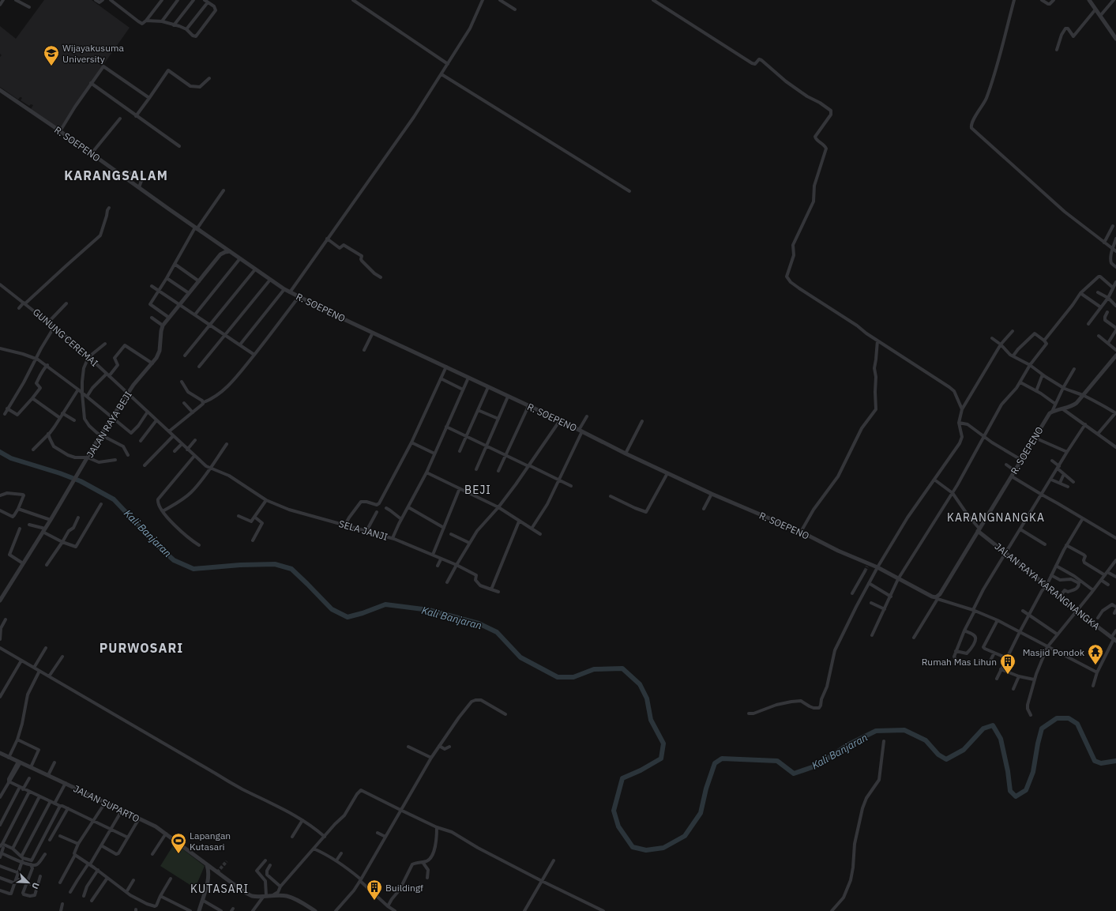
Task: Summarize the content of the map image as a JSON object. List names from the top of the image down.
{
  "streets": {
    "street": [
      "R. SOEPENO",
      "GUNUNG CEREMAI",
      "JALAN RAYA BEJI",
      "SELA JANJI",
      "JALAN RAYA KARANGNANGKA",
      "JALAN SUPARTO"
    ]
  },
  "crossings": [
    ["R. SOEPENO", "JALAN RAYA KARANGNANGKA"],
    ["GUNUNG CEREMAI", "JALAN RAYA BEJI"],
    ["GUNUNG CEREMAI", "SELA JANJI"],
    ["JALAN RAYA BEJI", "SELA JANJI"]
  ],
  "districts": [
    "KARANGSALAM",
    "BEJI",
    "KARANGNANGKA",
    "PURWOSARI",
    "KUTASARI"
  ],
  "water": ["Kali Banjaran"],
  "places": {
    "school or university": ["Wijayakusuma University"],
    "temple": ["Masjid Pondok"],
    "building": ["Rumah Mas Lihun", "Buildingf"],
    "sports": ["Lapangan Kutasari"]
  },
  "north": "bottom right"
}
